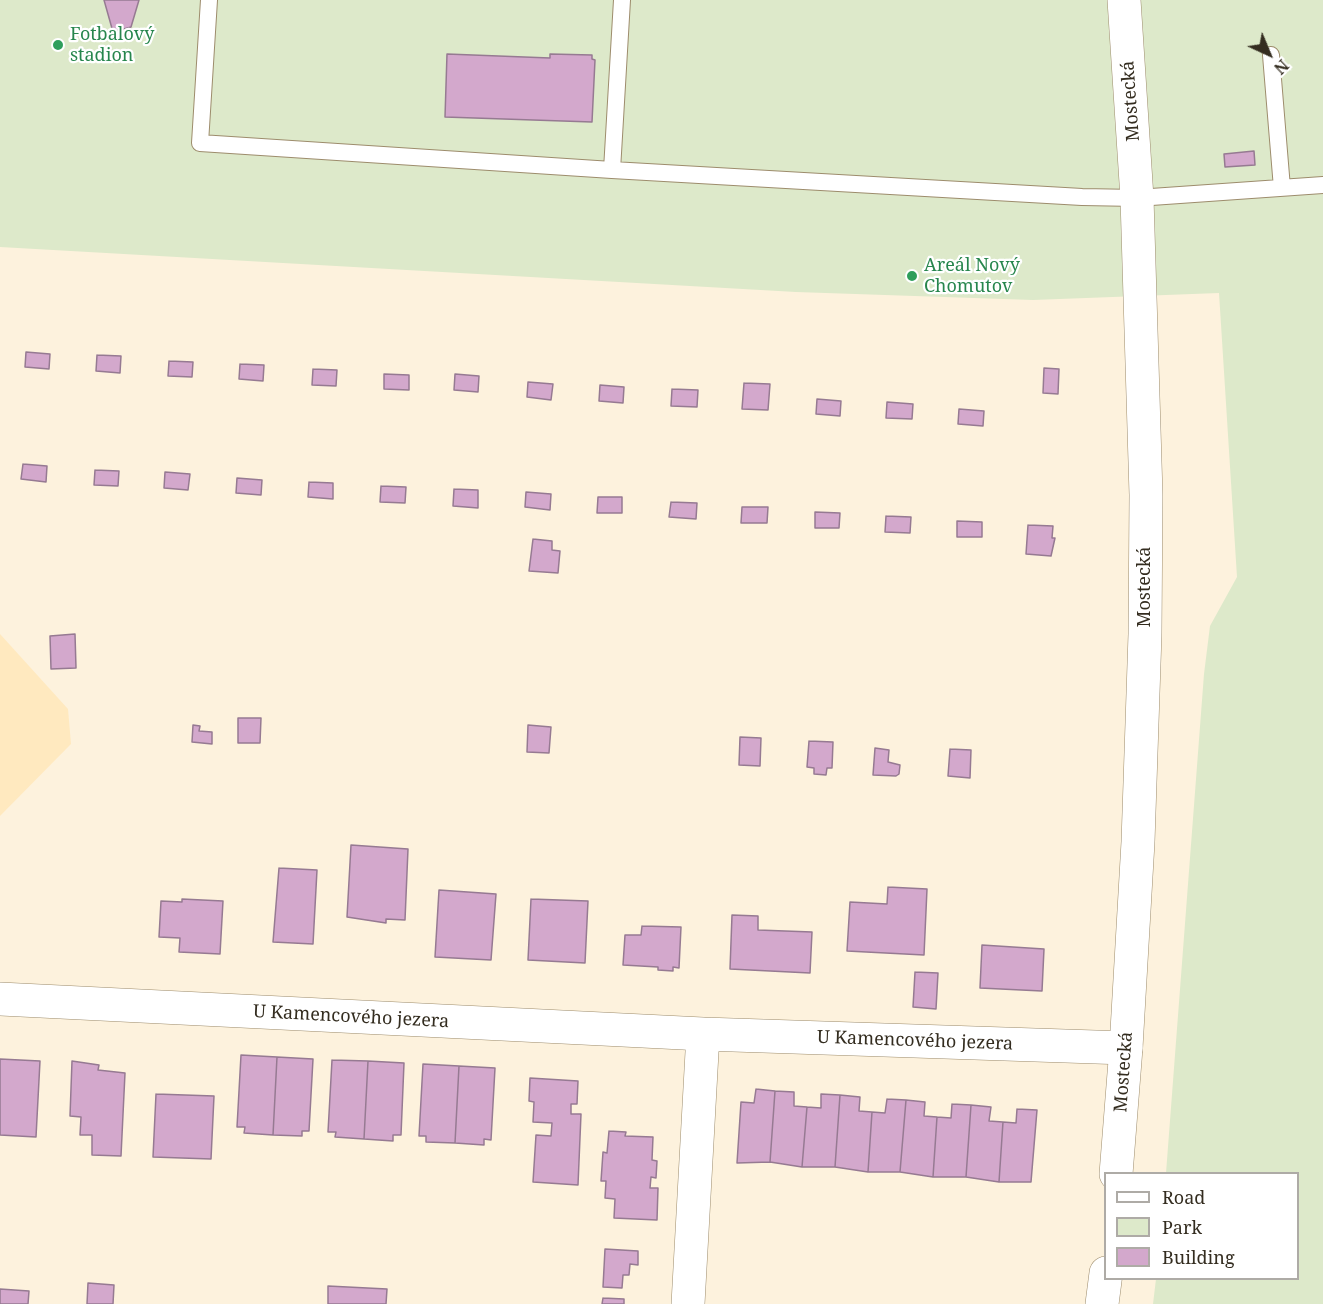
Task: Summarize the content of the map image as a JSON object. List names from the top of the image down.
{
  "streets": {
    "street": ["Mostecká", "U Kamencového jezera"]
  },
  "crossings": [
    ["Mostecká", "U Kamencového jezera"]
  ],
  "places": ["Fotbalový stadion", "Areál Nový Chomutov"],
  "legend": ["Road", "Park", "Building"],
  "north": "bottom right"
}
